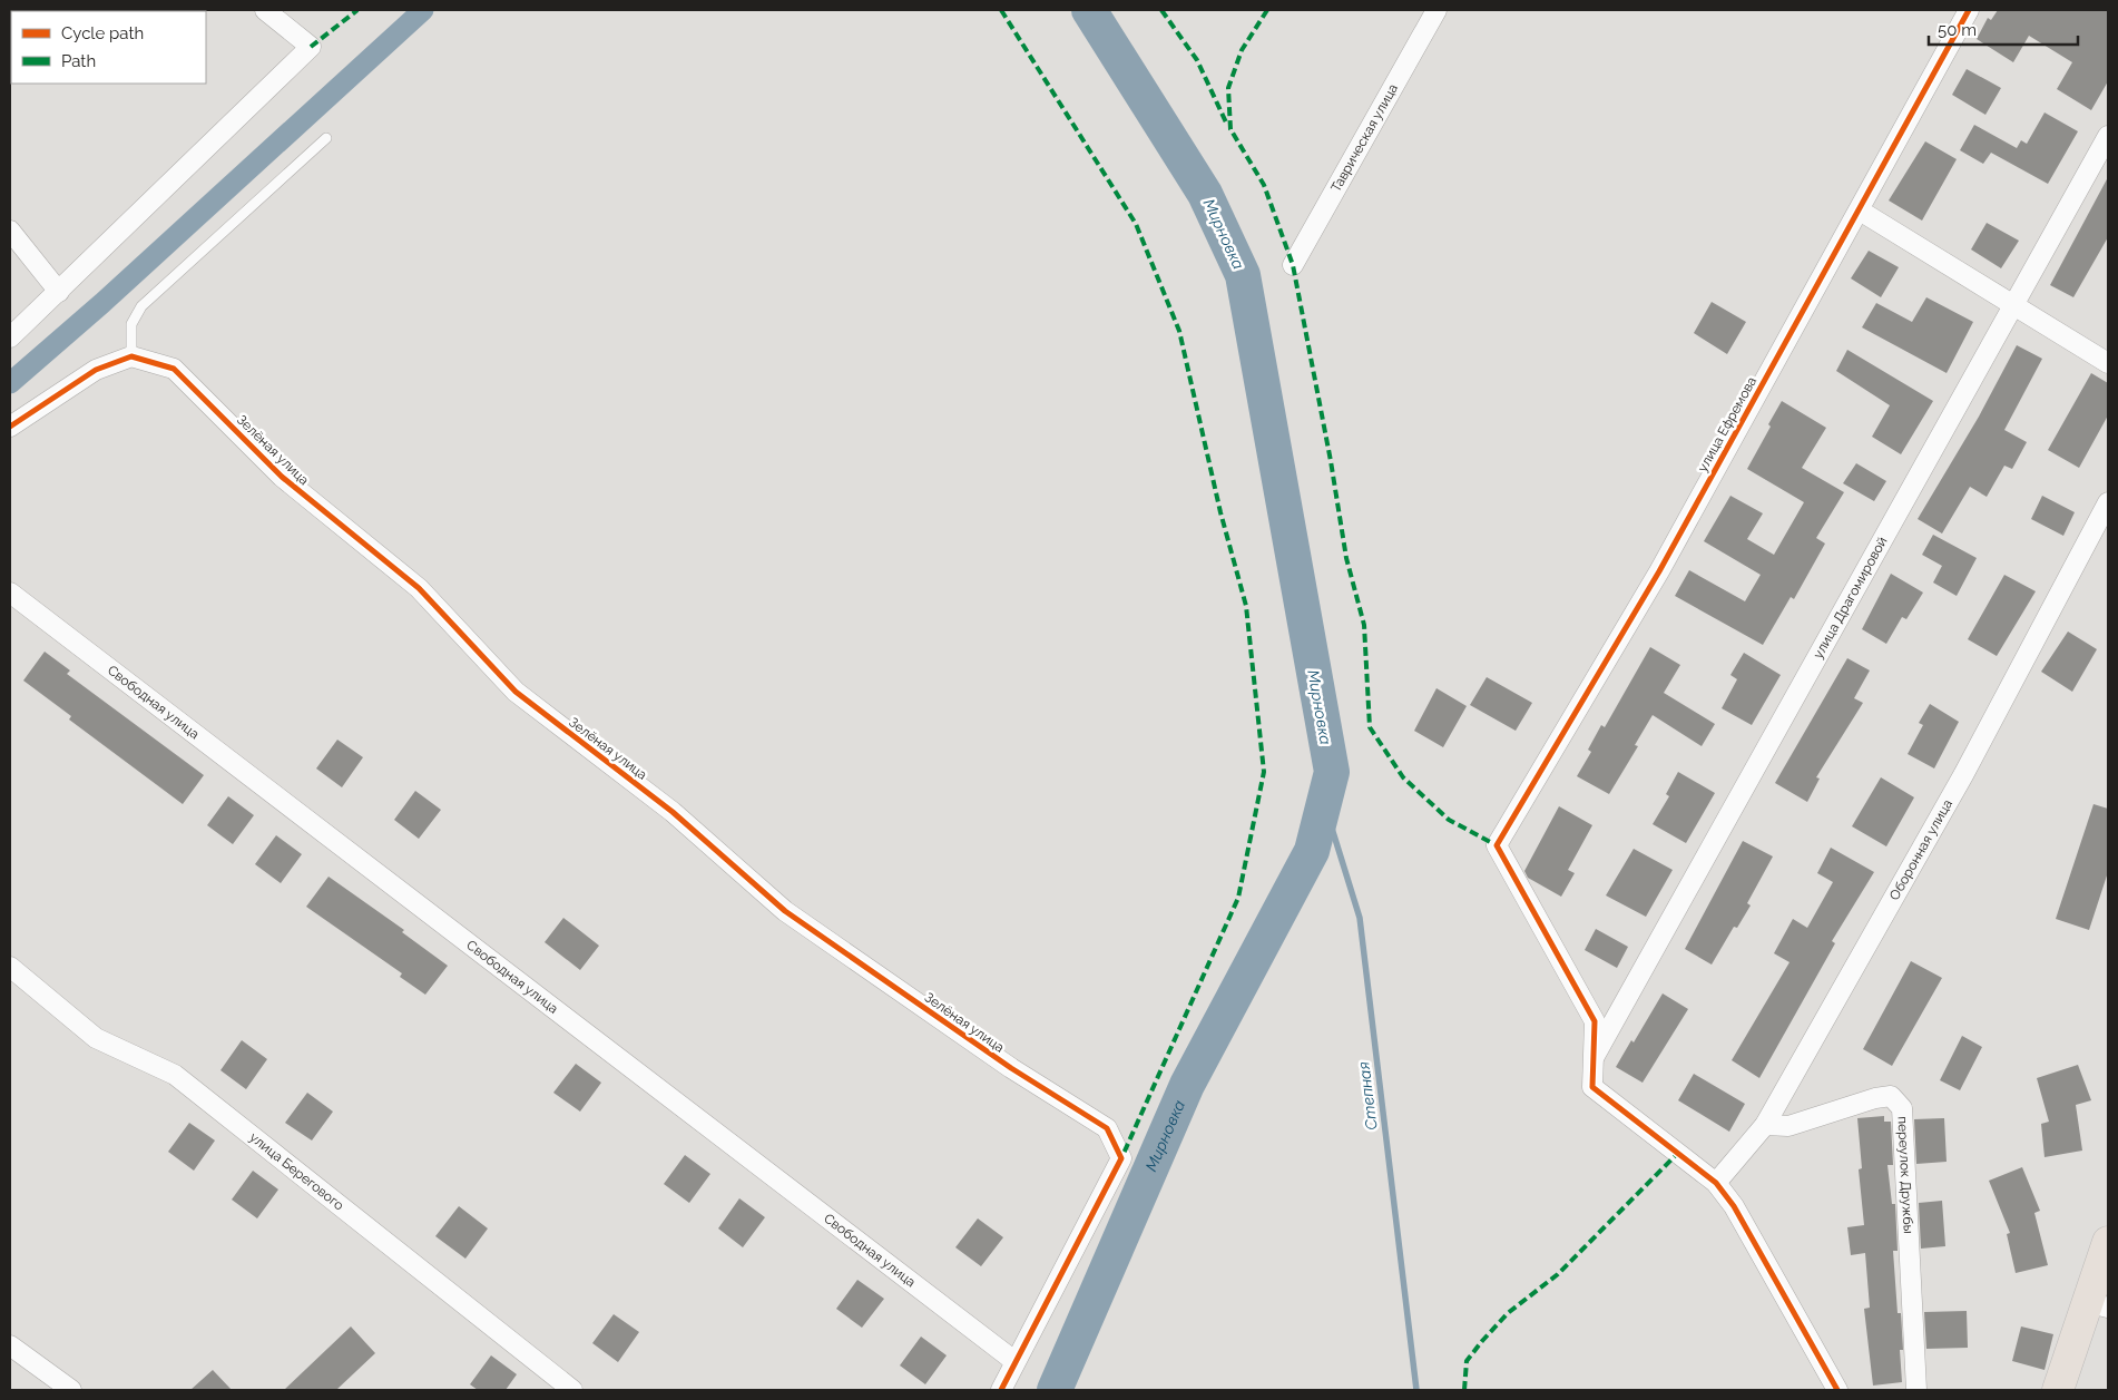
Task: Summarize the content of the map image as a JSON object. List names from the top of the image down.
{
  "streets": {
    "street": [
      "Таврическая улица",
      "улица Ефремова",
      "Зелёная улица",
      "улица Драгомировой",
      "Свободная улица",
      "Оборонная улица",
      "улица Берегового",
      "переулок Дружбы"
    ]
  },
  "crossings": [
    ["улица Ефремова", "улица Драгомировой"],
    ["Зелёная улица", "Свободная улица"],
    ["Оборонная улица", "переулок Дружбы"]
  ],
  "water": ["Мирновка", "Степная"],
  "legend": ["Cycle path", "Path"],
  "scale_bar": "50 m"
}
